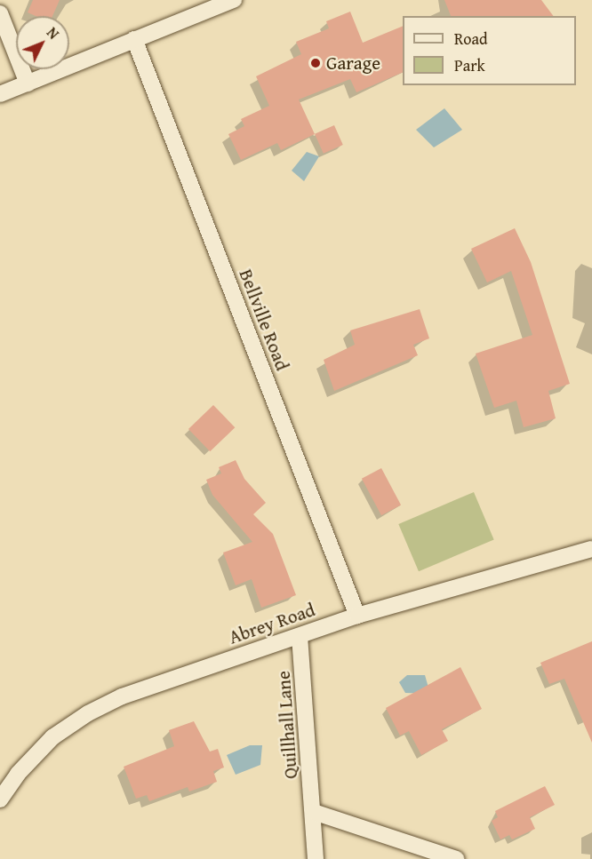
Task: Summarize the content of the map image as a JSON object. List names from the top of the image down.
{
  "streets": {
    "street": ["Bellville Road", "Abrey Road", "Quillhall Lane"]
  },
  "crossings": [
    ["Bellville Road", "Abrey Road"],
    ["Abrey Road", "Quillhall Lane"]
  ],
  "places": ["Garage"],
  "legend": ["Road", "Park"],
  "north": "top right"
}
